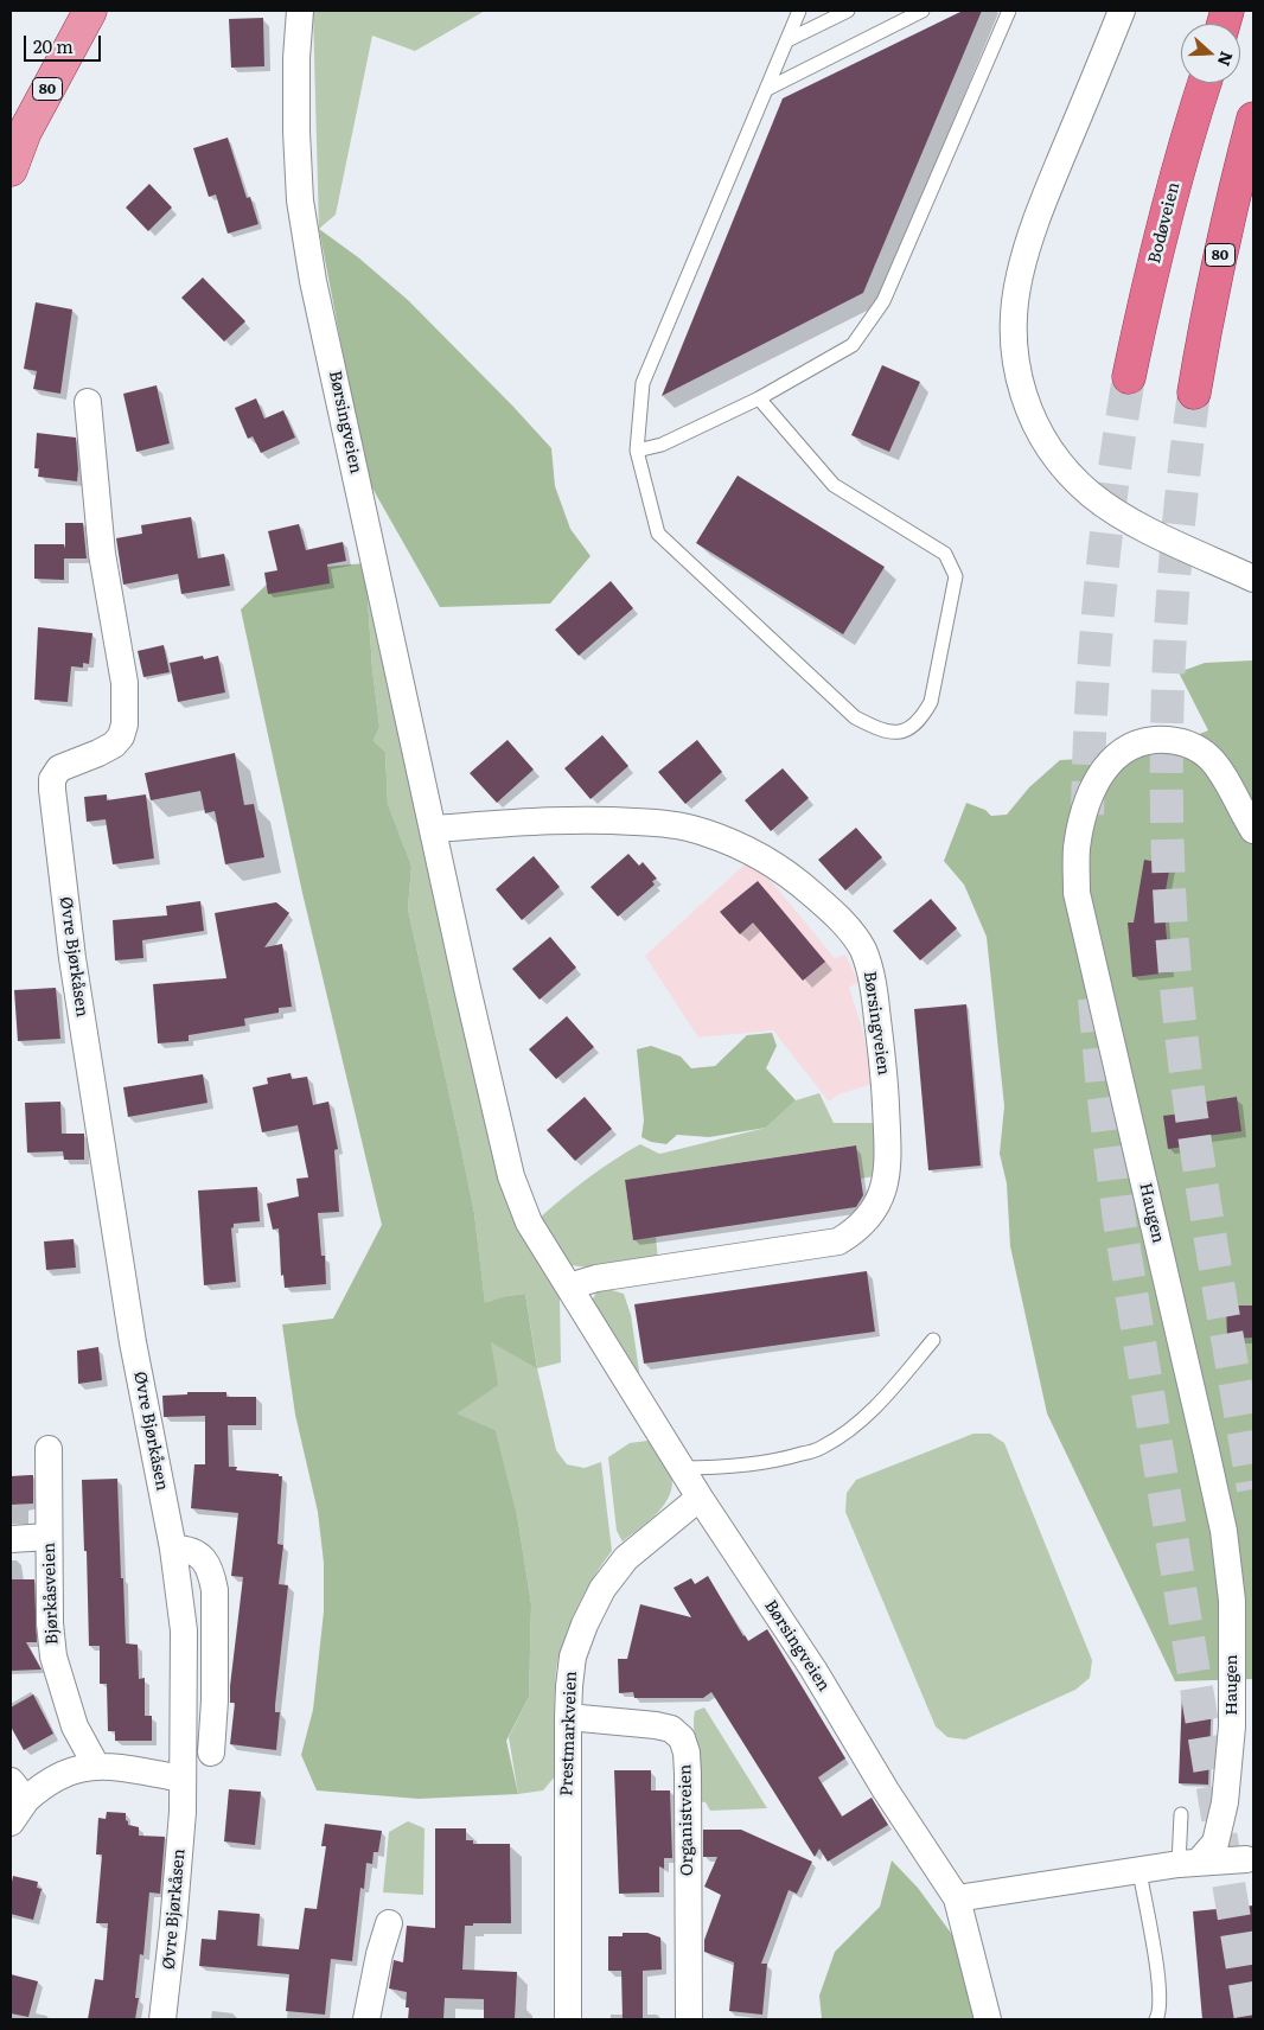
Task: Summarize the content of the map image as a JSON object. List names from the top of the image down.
{
  "streets": {
    "highway": ["80", "Bodøveien"],
    "street": [
      "Børsingveien",
      "Øvre Bjørkåsen",
      "Haugen",
      "Bjørkåsveien",
      "Prestmarkveien",
      "Organistveien"
    ]
  },
  "crossings": [
    ["Børsingveien", "Prestmarkveien"],
    ["Prestmarkveien", "Organistveien"]
  ],
  "scale_bar": "20 m",
  "north": "right"
}
